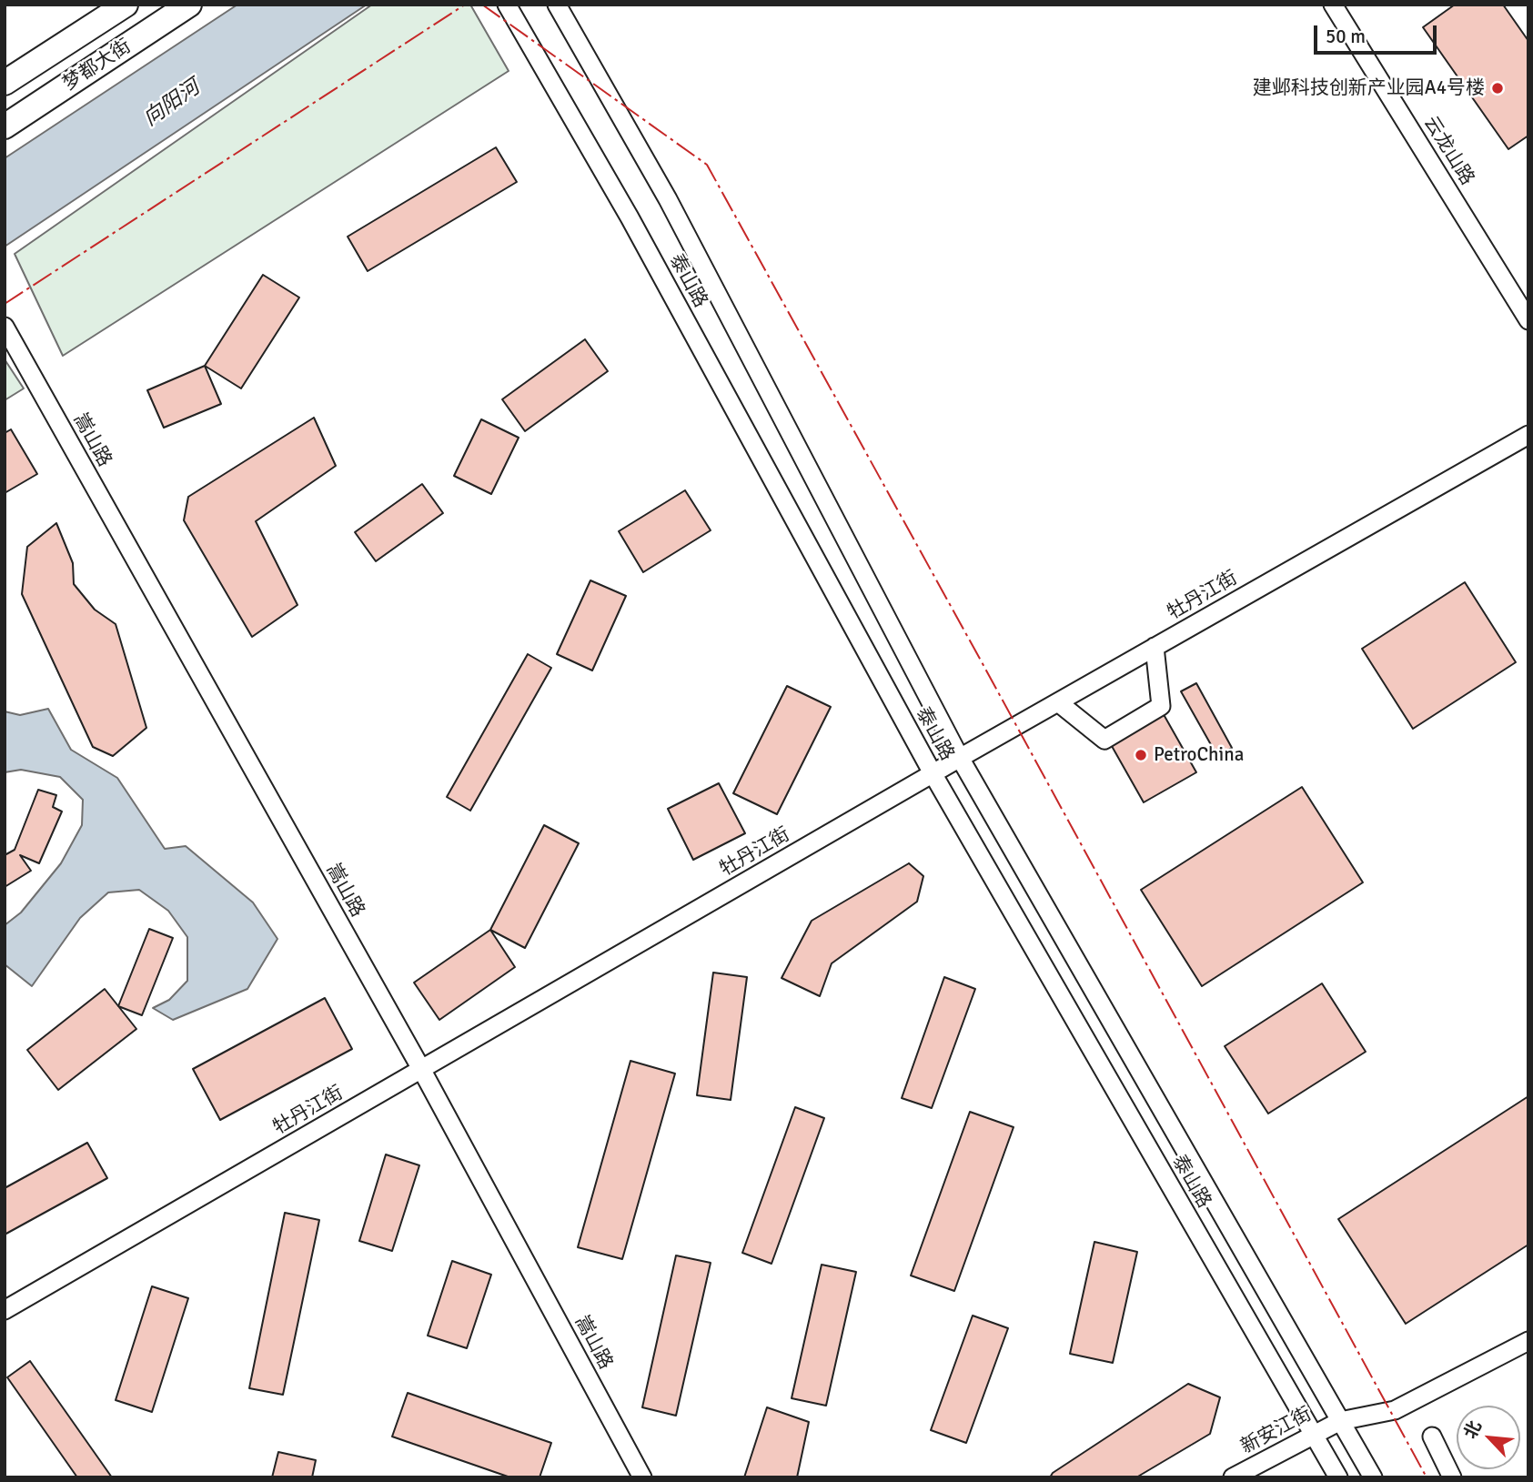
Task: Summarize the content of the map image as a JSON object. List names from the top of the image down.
{
  "streets": {
    "main road": ["梦都大街"],
    "street": [
      "云龙山路",
      "泰山路",
      "嵩山路",
      "牡丹江街",
      "新安江街"
    ]
  },
  "crossings": [
    ["泰山路", "牡丹江街"],
    ["泰山路", "新安江街"],
    ["嵩山路", "牡丹江街"]
  ],
  "water": ["向阳河"],
  "places": ["建邺科技创新产业园A4号楼", "PetroChina"],
  "scale_bar": "50 m",
  "north": "top left"
}
